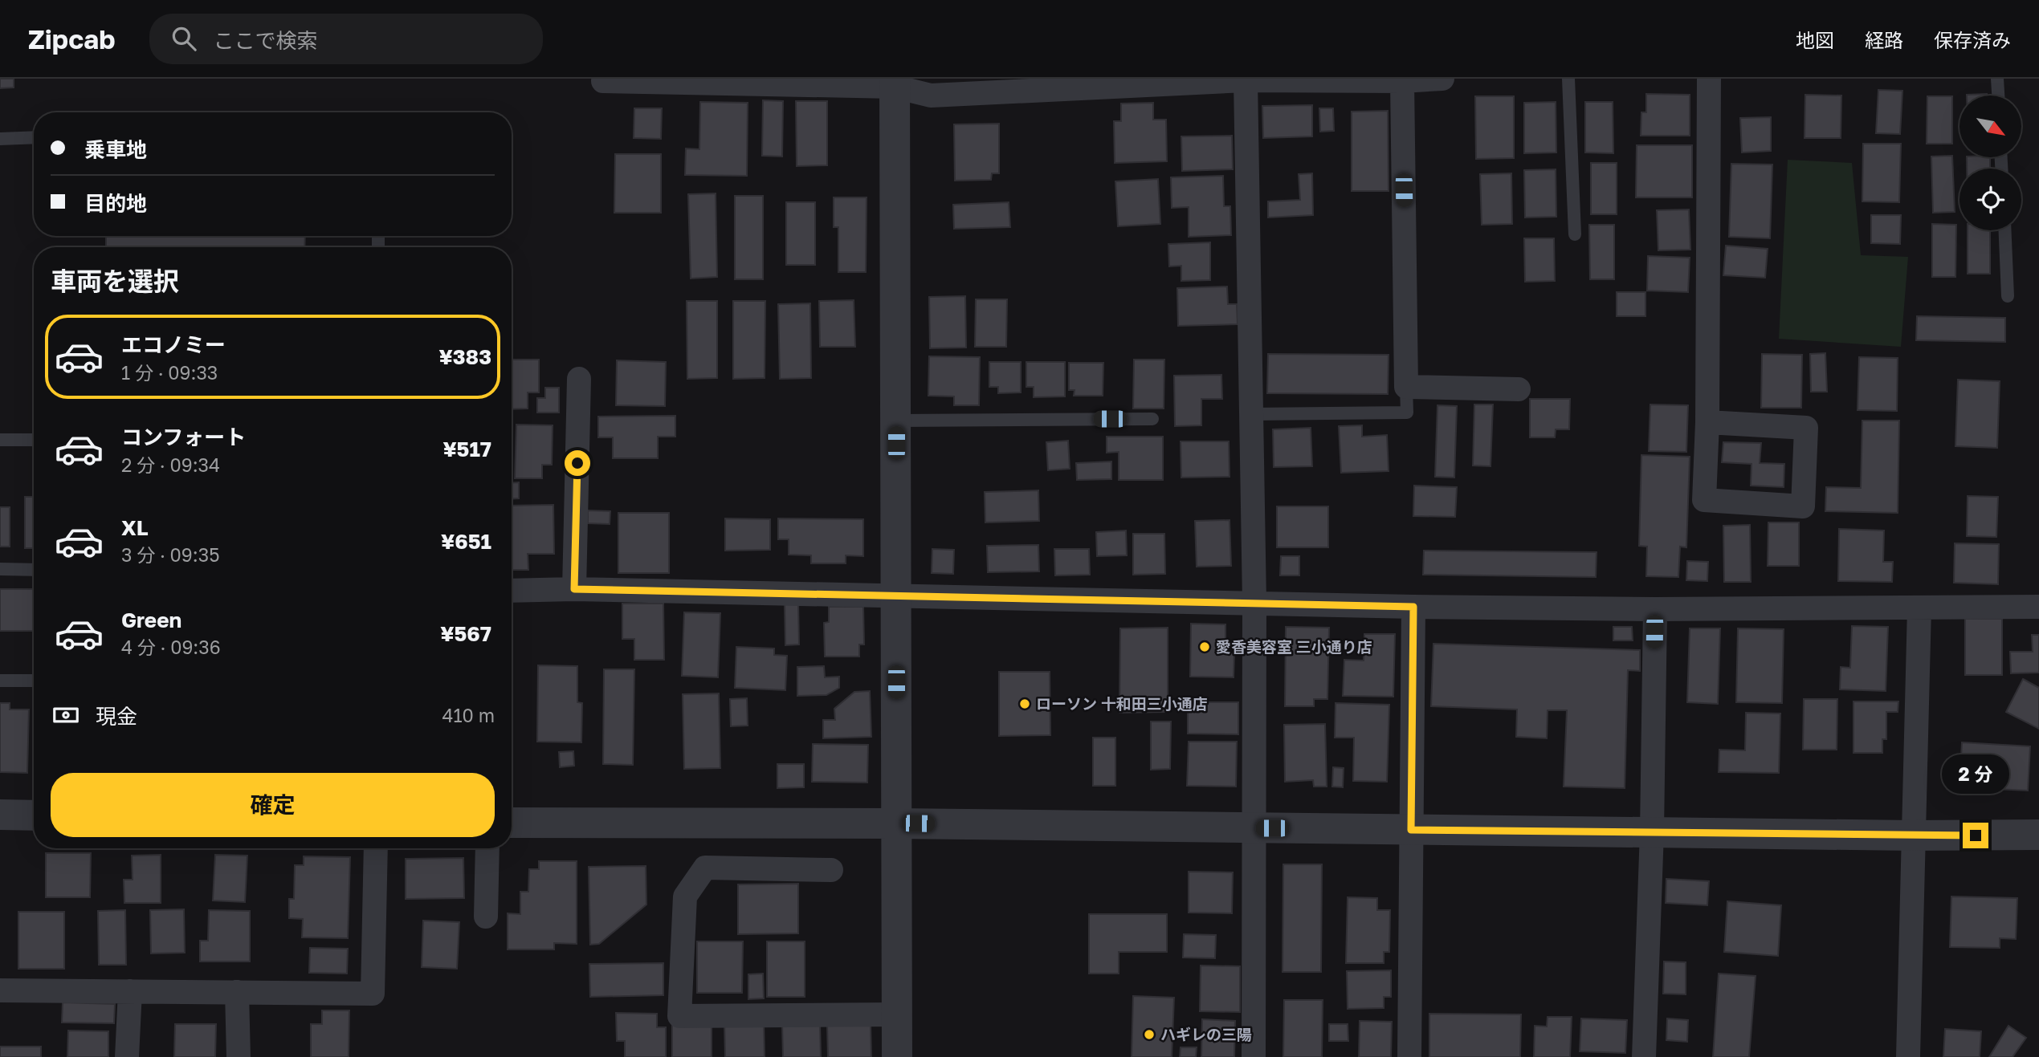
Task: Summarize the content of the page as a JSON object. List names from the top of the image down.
{
  "places": ["愛香美容室 三小通り店", "ローソン 十和田三小通店", "ハギレの三陽"],
  "north": "bottom right",
  "page": {
    "header": "Zipcab",
    "search": "ここで検索",
    "nav": ["地図", "経路", "保存済み"],
    "banner": ["乗車地", "目的地"],
    "heading": "車両を選択",
    "list": [
      {
        "name": "エコノミー",
        "note": "1 分 · 09:33",
        "value": "¥383"
      },
      {
        "name": "コンフォート",
        "note": "2 分 · 09:34",
        "value": "¥517"
      },
      {
        "name": "XL",
        "note": "3 分 · 09:35",
        "value": "¥651"
      },
      {
        "name": "Green",
        "note": "4 分 · 09:36",
        "value": "¥567"
      }
    ],
    "pay": ["現金", "410 m"],
    "bubble": "2 分",
    "buttons": "確定"
  }
}
